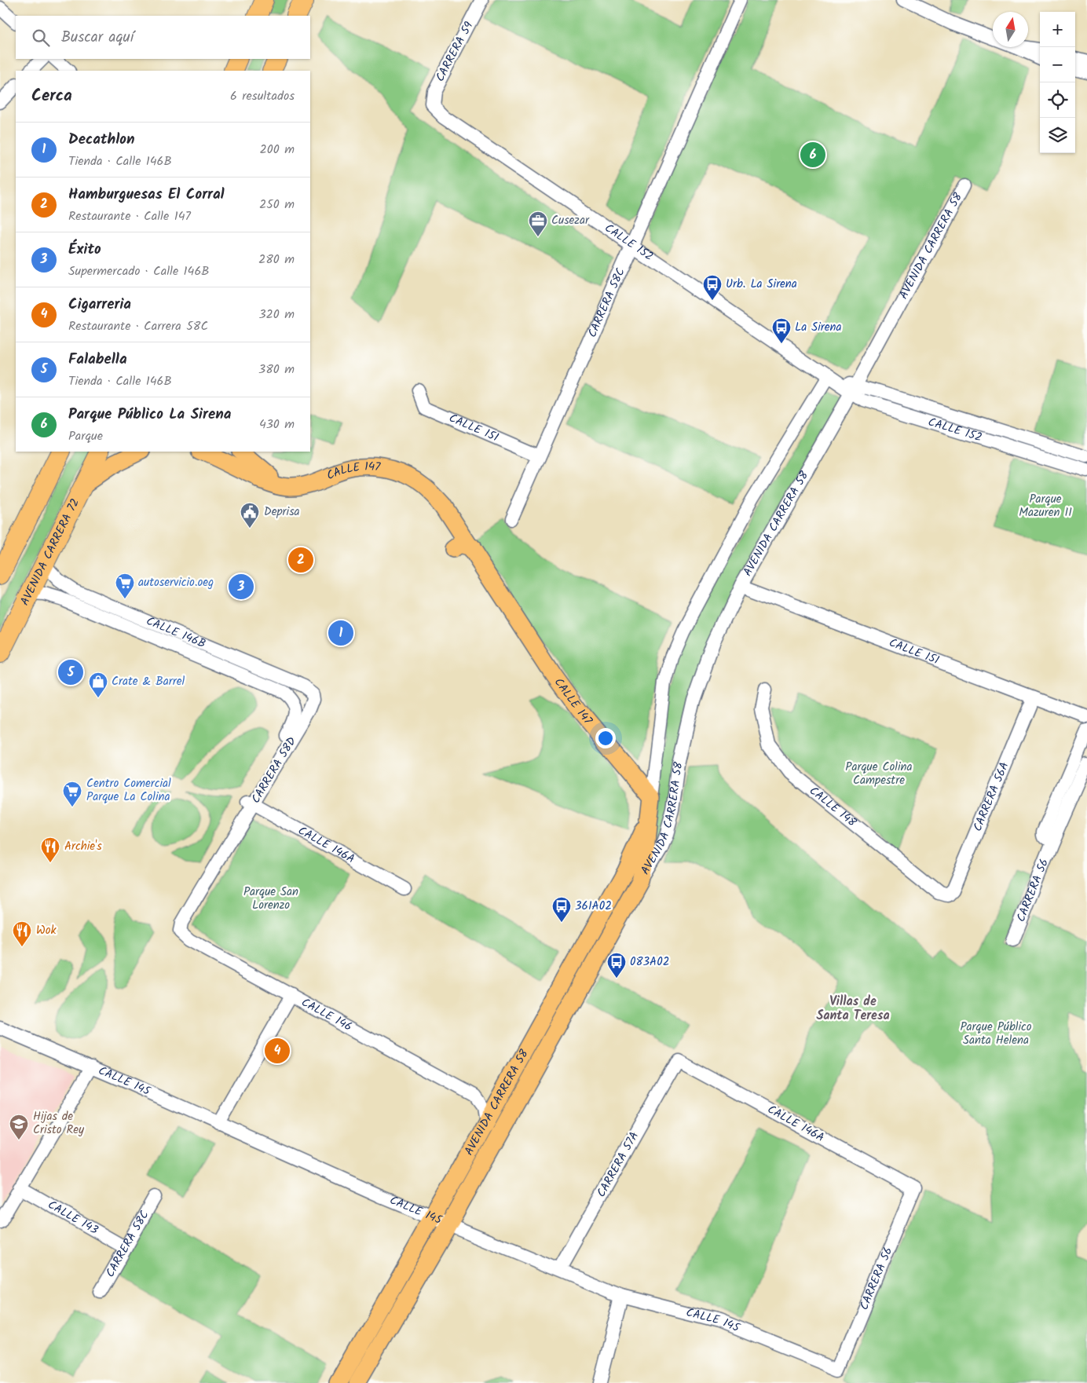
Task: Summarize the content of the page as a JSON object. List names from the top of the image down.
{
  "streets": {
    "highway": ["AVENIDA CARRERA 72"],
    "main road": ["AVENIDA CARRERA 58", "CALLE 147"],
    "street": [
      "CARRERA 59",
      "CALLE 152",
      "CARRERA 58C",
      "CALLE 151",
      "CALLE 146B",
      "CARRERA 58D",
      "CARRERA 56A",
      "CALLE 148",
      "CALLE 146A",
      "CARRERA 56",
      "CALLE 146",
      "CALLE 145",
      "CARRERA 57A",
      "CALLE 143"
    ]
  },
  "crossings": [
    ["CARRERA 59", "CALLE 152"],
    ["CALLE 152", "AVENIDA CARRERA 58"],
    ["CALLE 152", "CARRERA 58C"],
    ["AVENIDA CARRERA 58", "CALLE 151"],
    ["AVENIDA CARRERA 58", "CALLE 147"],
    ["AVENIDA CARRERA 58", "CALLE 145"],
    ["CARRERA 58C", "CALLE 151"],
    ["CARRERA 58C", "CALLE 143"],
    ["CALLE 151", "CARRERA 56A"],
    ["AVENIDA CARRERA 72", "CALLE 146B"],
    ["CALLE 146B", "CARRERA 58D"],
    ["CARRERA 58D", "CALLE 146A"],
    ["CARRERA 58D", "CALLE 146"],
    ["CARRERA 56A", "CALLE 148"],
    ["CALLE 146A", "CARRERA 56"],
    ["CALLE 146A", "CARRERA 57A"],
    ["CARRERA 56", "CALLE 145"],
    ["CALLE 145", "CARRERA 57A"]
  ],
  "districts": ["Villas de Santa Teresa"],
  "parks": [
    "Parque Mazuren II",
    "Parque Colina Campestre",
    "Parque San Lorenzo",
    "Parque Público Santa Helena"
  ],
  "places": {
    "office": ["Cusezar"],
    "bus stop": [
      "Urb. La Sirena",
      "La Sirena",
      "361A02",
      "083A02"
    ],
    "public building": ["Deprisa"],
    "supermarket": ["autoservicio.oeg", "Centro Comercial Parque La Colina"],
    "shop": ["Crate & Barrel"],
    "restaurant": ["Archie's", "Wok"],
    "school or university": ["Hijas de Cristo Rey"]
  },
  "north": "top",
  "page": {
    "map_buttons": ["+", "−"],
    "search": "Buscar aquí",
    "heading": ["Cerca", "6 resultados"],
    "list": [
      {
        "mark": "1",
        "name": "Decathlon",
        "note": "Tienda · Calle 146B",
        "value": "200 m"
      },
      {
        "mark": "2",
        "name": "Hamburguesas El Corral",
        "note": "Restaurante · Calle 147",
        "value": "250 m"
      },
      {
        "mark": "3",
        "name": "Éxito",
        "note": "Supermercado · Calle 146B",
        "value": "280 m"
      },
      {
        "mark": "4",
        "name": "Cigarreria",
        "note": "Restaurante · Carrera 58C",
        "value": "320 m"
      },
      {
        "mark": "5",
        "name": "Falabella",
        "note": "Tienda · Calle 146B",
        "value": "380 m"
      },
      {
        "mark": "6",
        "name": "Parque Público La Sirena",
        "note": "Parque",
        "value": "430 m"
      }
    ],
    "pins": [
      "6",
      "2",
      "3",
      "1",
      "5",
      "4"
    ]
  }
}
